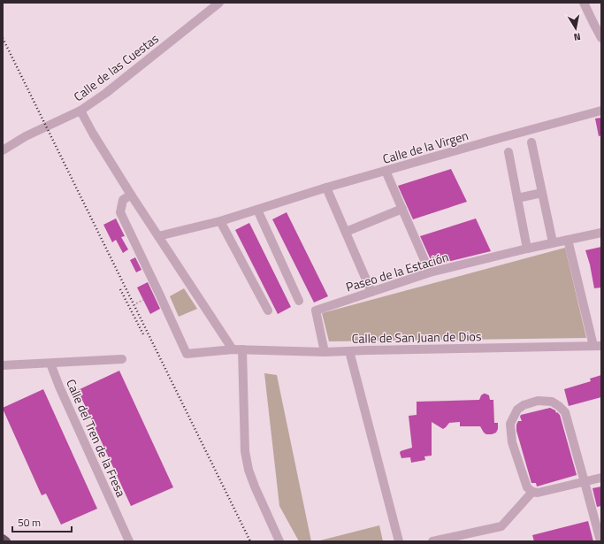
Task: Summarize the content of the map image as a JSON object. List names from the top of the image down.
{
  "streets": {
    "street": [
      "Calle de las Cuestas",
      "Calle de la Virgen",
      "Paseo de la Estación",
      "Calle de San Juan de Dios",
      "Calle del Tren de la Fresa"
    ]
  },
  "crossings": [
    ["Paseo de la Estación", "Calle de San Juan de Dios"]
  ],
  "scale_bar": "50 m",
  "north": "bottom"
}
